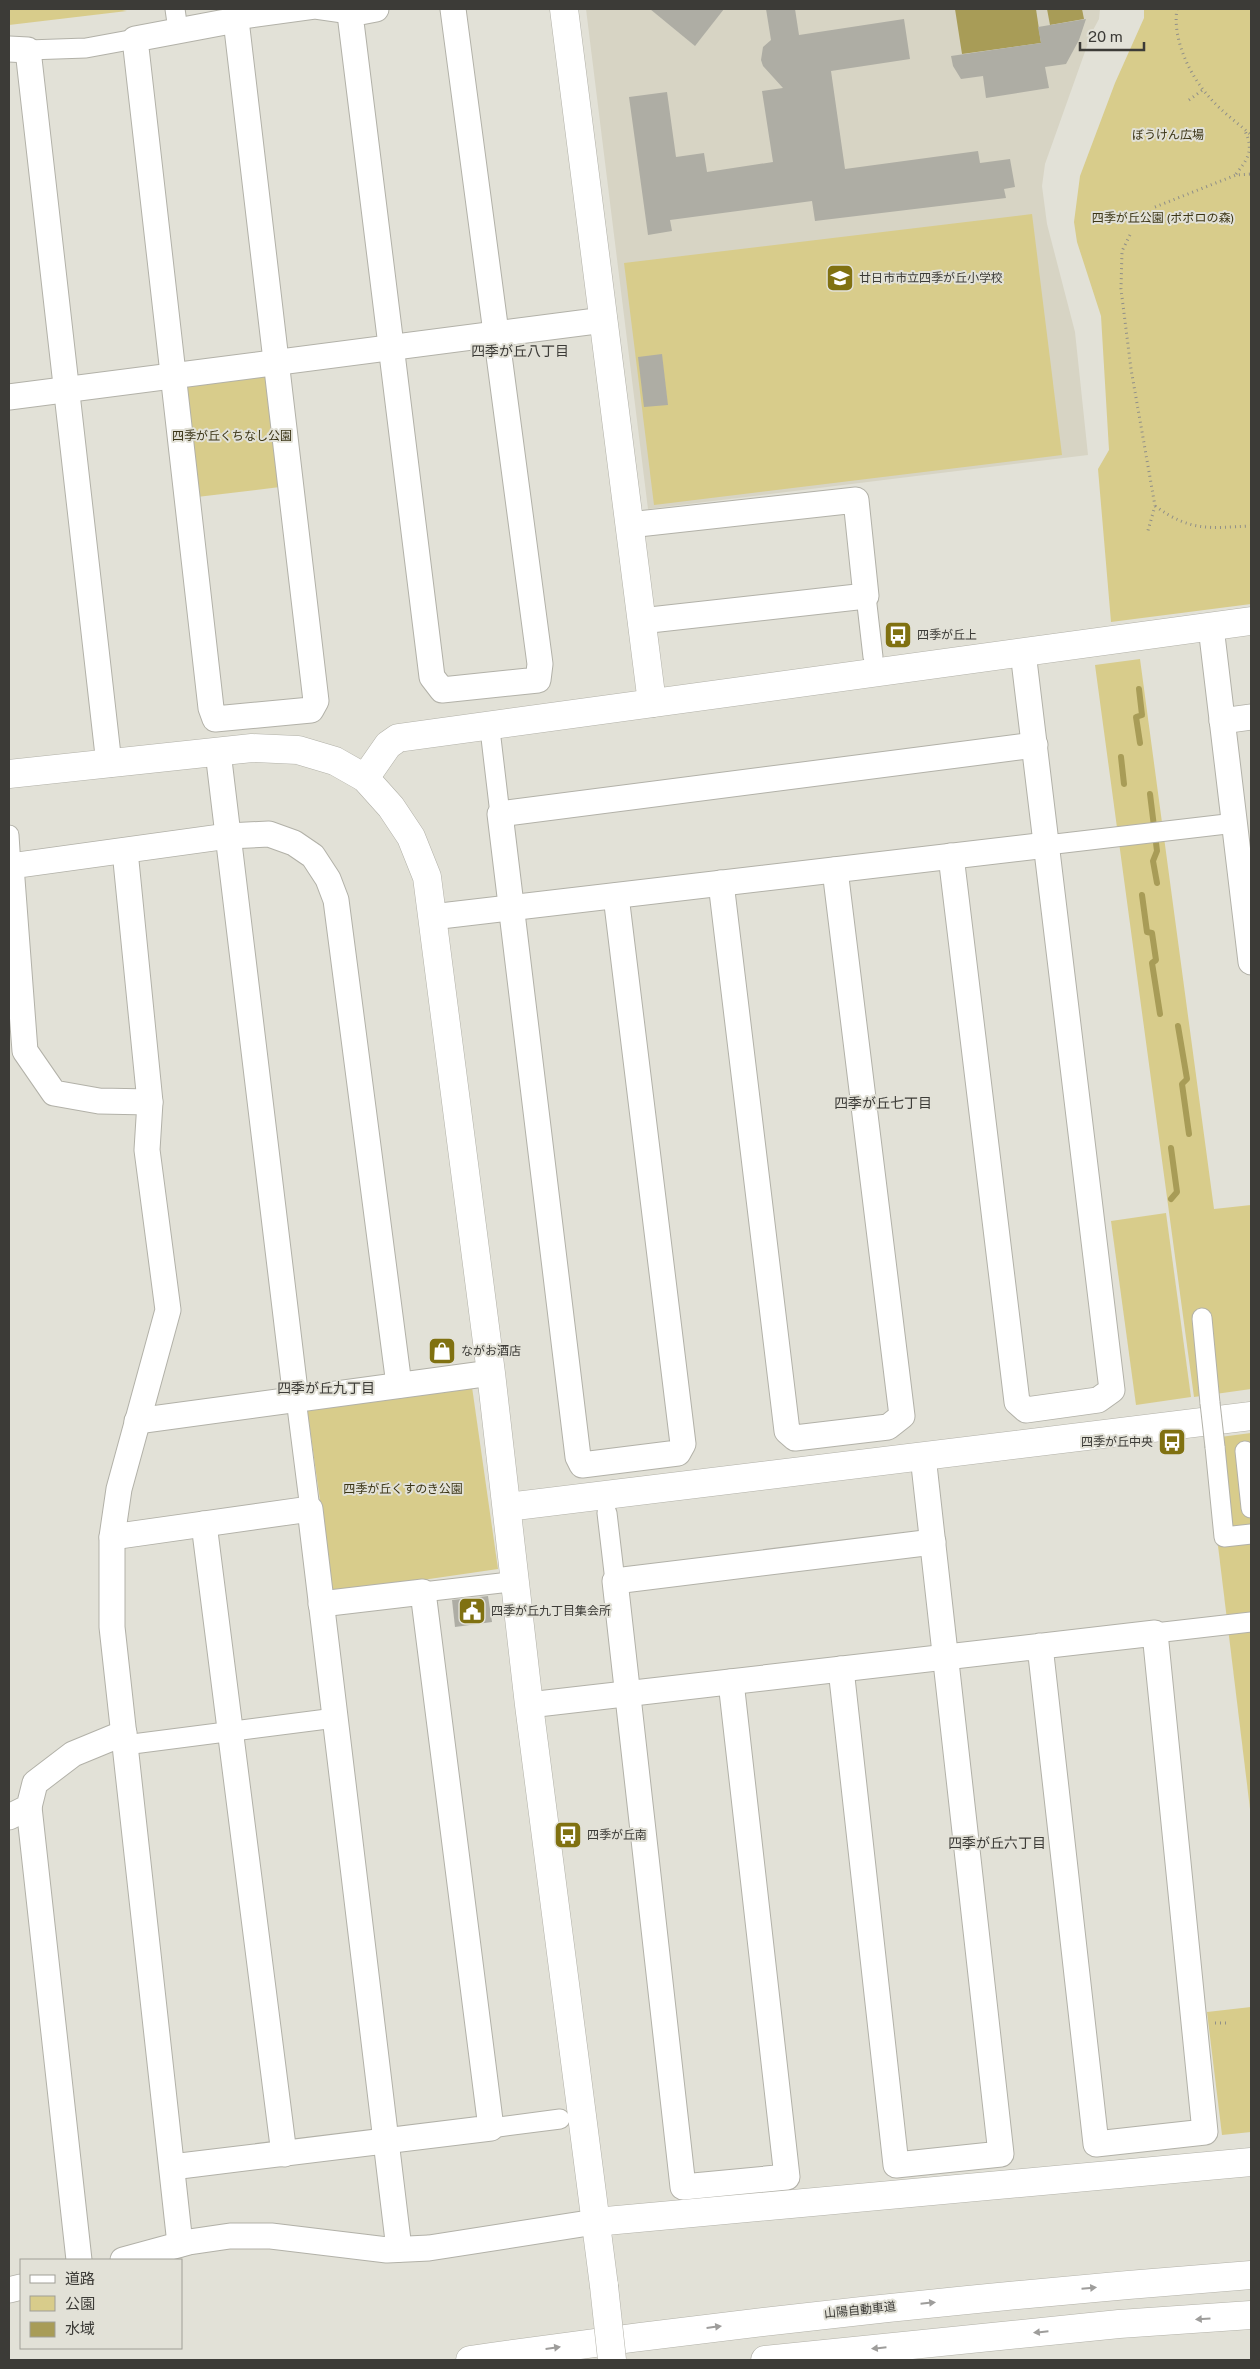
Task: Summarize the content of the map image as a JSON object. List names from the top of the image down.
{
  "streets": {
    "main road": ["山陽自動車道"]
  },
  "districts": [
    "四季が丘八丁目",
    "四季が丘七丁目",
    "四季が丘九丁目",
    "四季が丘六丁目"
  ],
  "parks": [
    "ぼうけん広場",
    "四季が丘公園 (ポポロの森)",
    "四季が丘くちなし公園",
    "四季が丘くすのき公園"
  ],
  "places": {
    "school or university": ["廿日市市立四季が丘小学校"],
    "bus stop": ["四季が丘上", "四季が丘中央", "四季が丘南"],
    "shop": ["ながお酒店"],
    "public building": ["四季が丘九丁目集会所"]
  },
  "legend": ["道路", "公園", "水域"],
  "scale_bar": "20 m"
}
